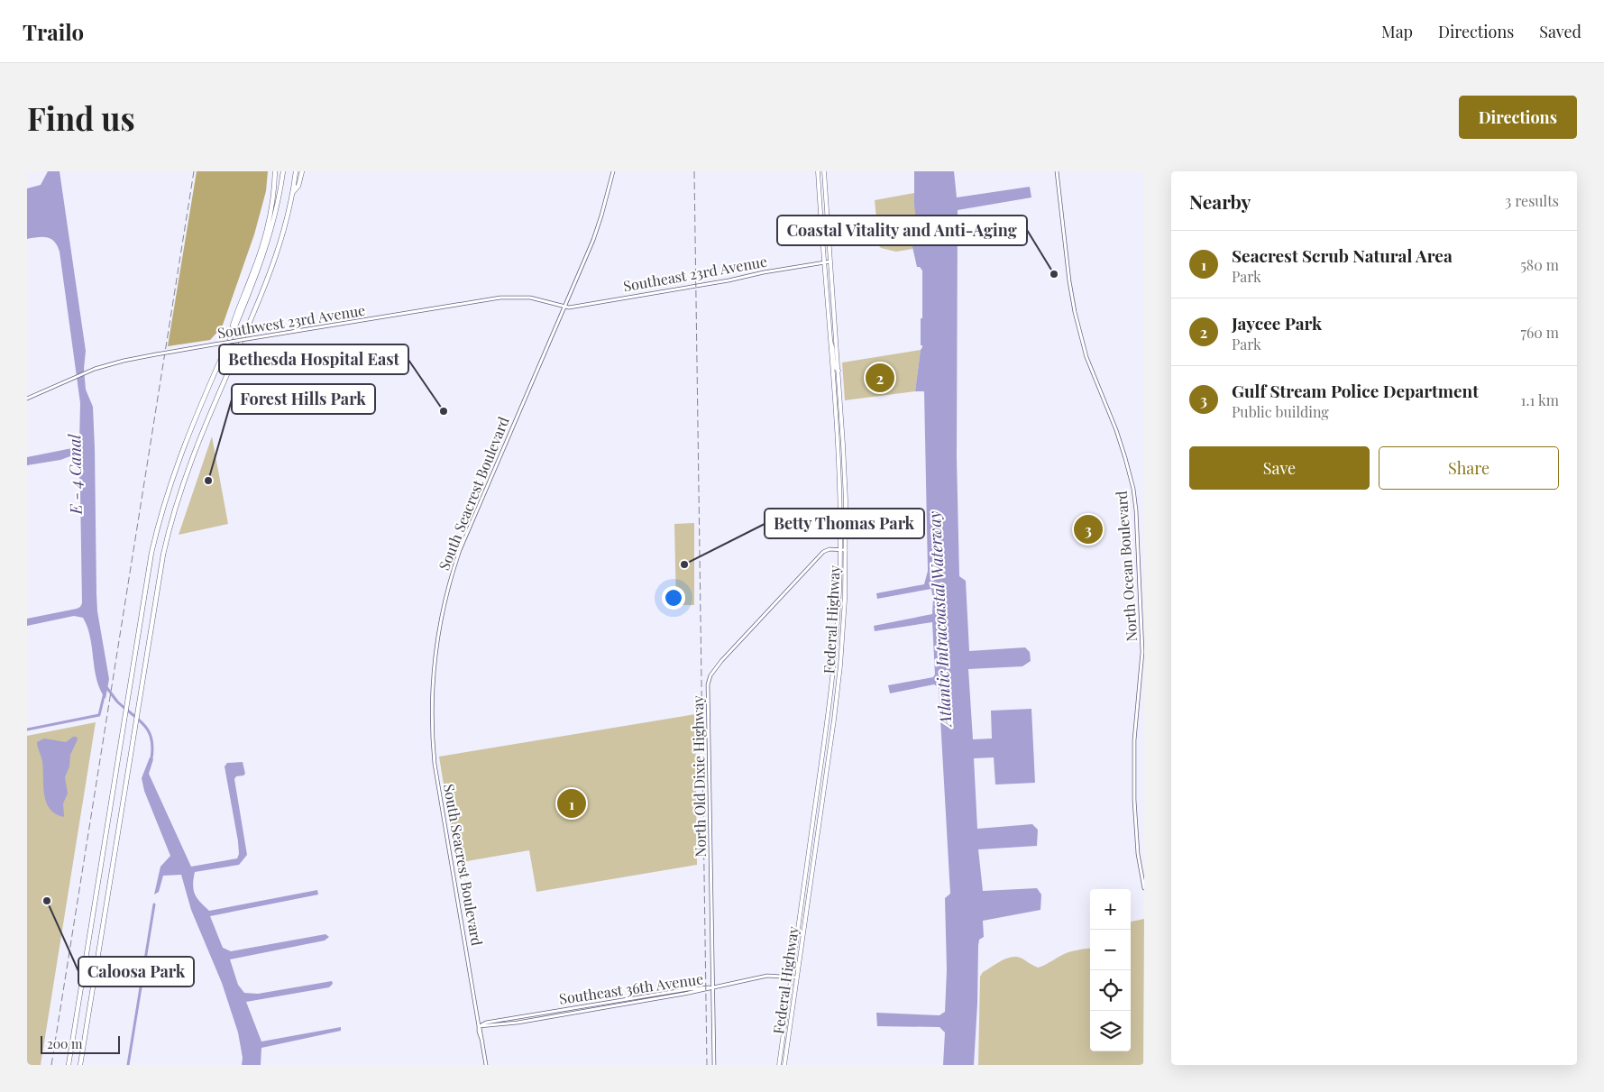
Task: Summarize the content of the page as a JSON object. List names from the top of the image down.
{
  "streets": {
    "main road": ["Federal Highway"],
    "street": [
      "Southeast 23rd Avenue",
      "Southwest 23rd Avenue",
      "South Seacrest Boulevard",
      "North Ocean Boulevard",
      "North Old Dixie Highway",
      "Southeast 36th Avenue"
    ]
  },
  "crossings": [
    ["Southeast 23rd Avenue", "Southwest 23rd Avenue"],
    ["Southeast 23rd Avenue", "South Seacrest Boulevard"],
    ["Southeast 23rd Avenue", "Federal Highway"],
    ["Southwest 23rd Avenue", "South Seacrest Boulevard"],
    ["South Seacrest Boulevard", "Southeast 36th Avenue"],
    ["Federal Highway", "North Old Dixie Highway"],
    ["Federal Highway", "Southeast 36th Avenue"],
    ["North Old Dixie Highway", "Southeast 36th Avenue"]
  ],
  "water": ["E - 4 Canal", "Atlantic Intracoastal Waterway"],
  "places": [
    "Coastal Vitality and Anti-Aging",
    "Bethesda Hospital East",
    "Forest Hills Park",
    "Betty Thomas Park",
    "Caloosa Park"
  ],
  "scale_bar": "200 m",
  "page": {
    "header": "Trailo",
    "nav": ["Map", "Directions", "Saved"],
    "buttons": [
      "Directions",
      ["Save", "Share"]
    ],
    "title": "Find us",
    "heading": ["Nearby", "3 results"],
    "list": [
      {
        "mark": "1",
        "name": "Seacrest Scrub Natural Area",
        "note": "Park",
        "value": "580 m"
      },
      {
        "mark": "2",
        "name": "Jaycee Park",
        "note": "Park",
        "value": "760 m"
      },
      {
        "mark": "3",
        "name": "Gulf Stream Police Department",
        "note": "Public building",
        "value": "1.1 km"
      }
    ],
    "pins": ["2", "3", "1"],
    "map_buttons": ["+", "−"],
    "scale": "200 m"
  }
}
